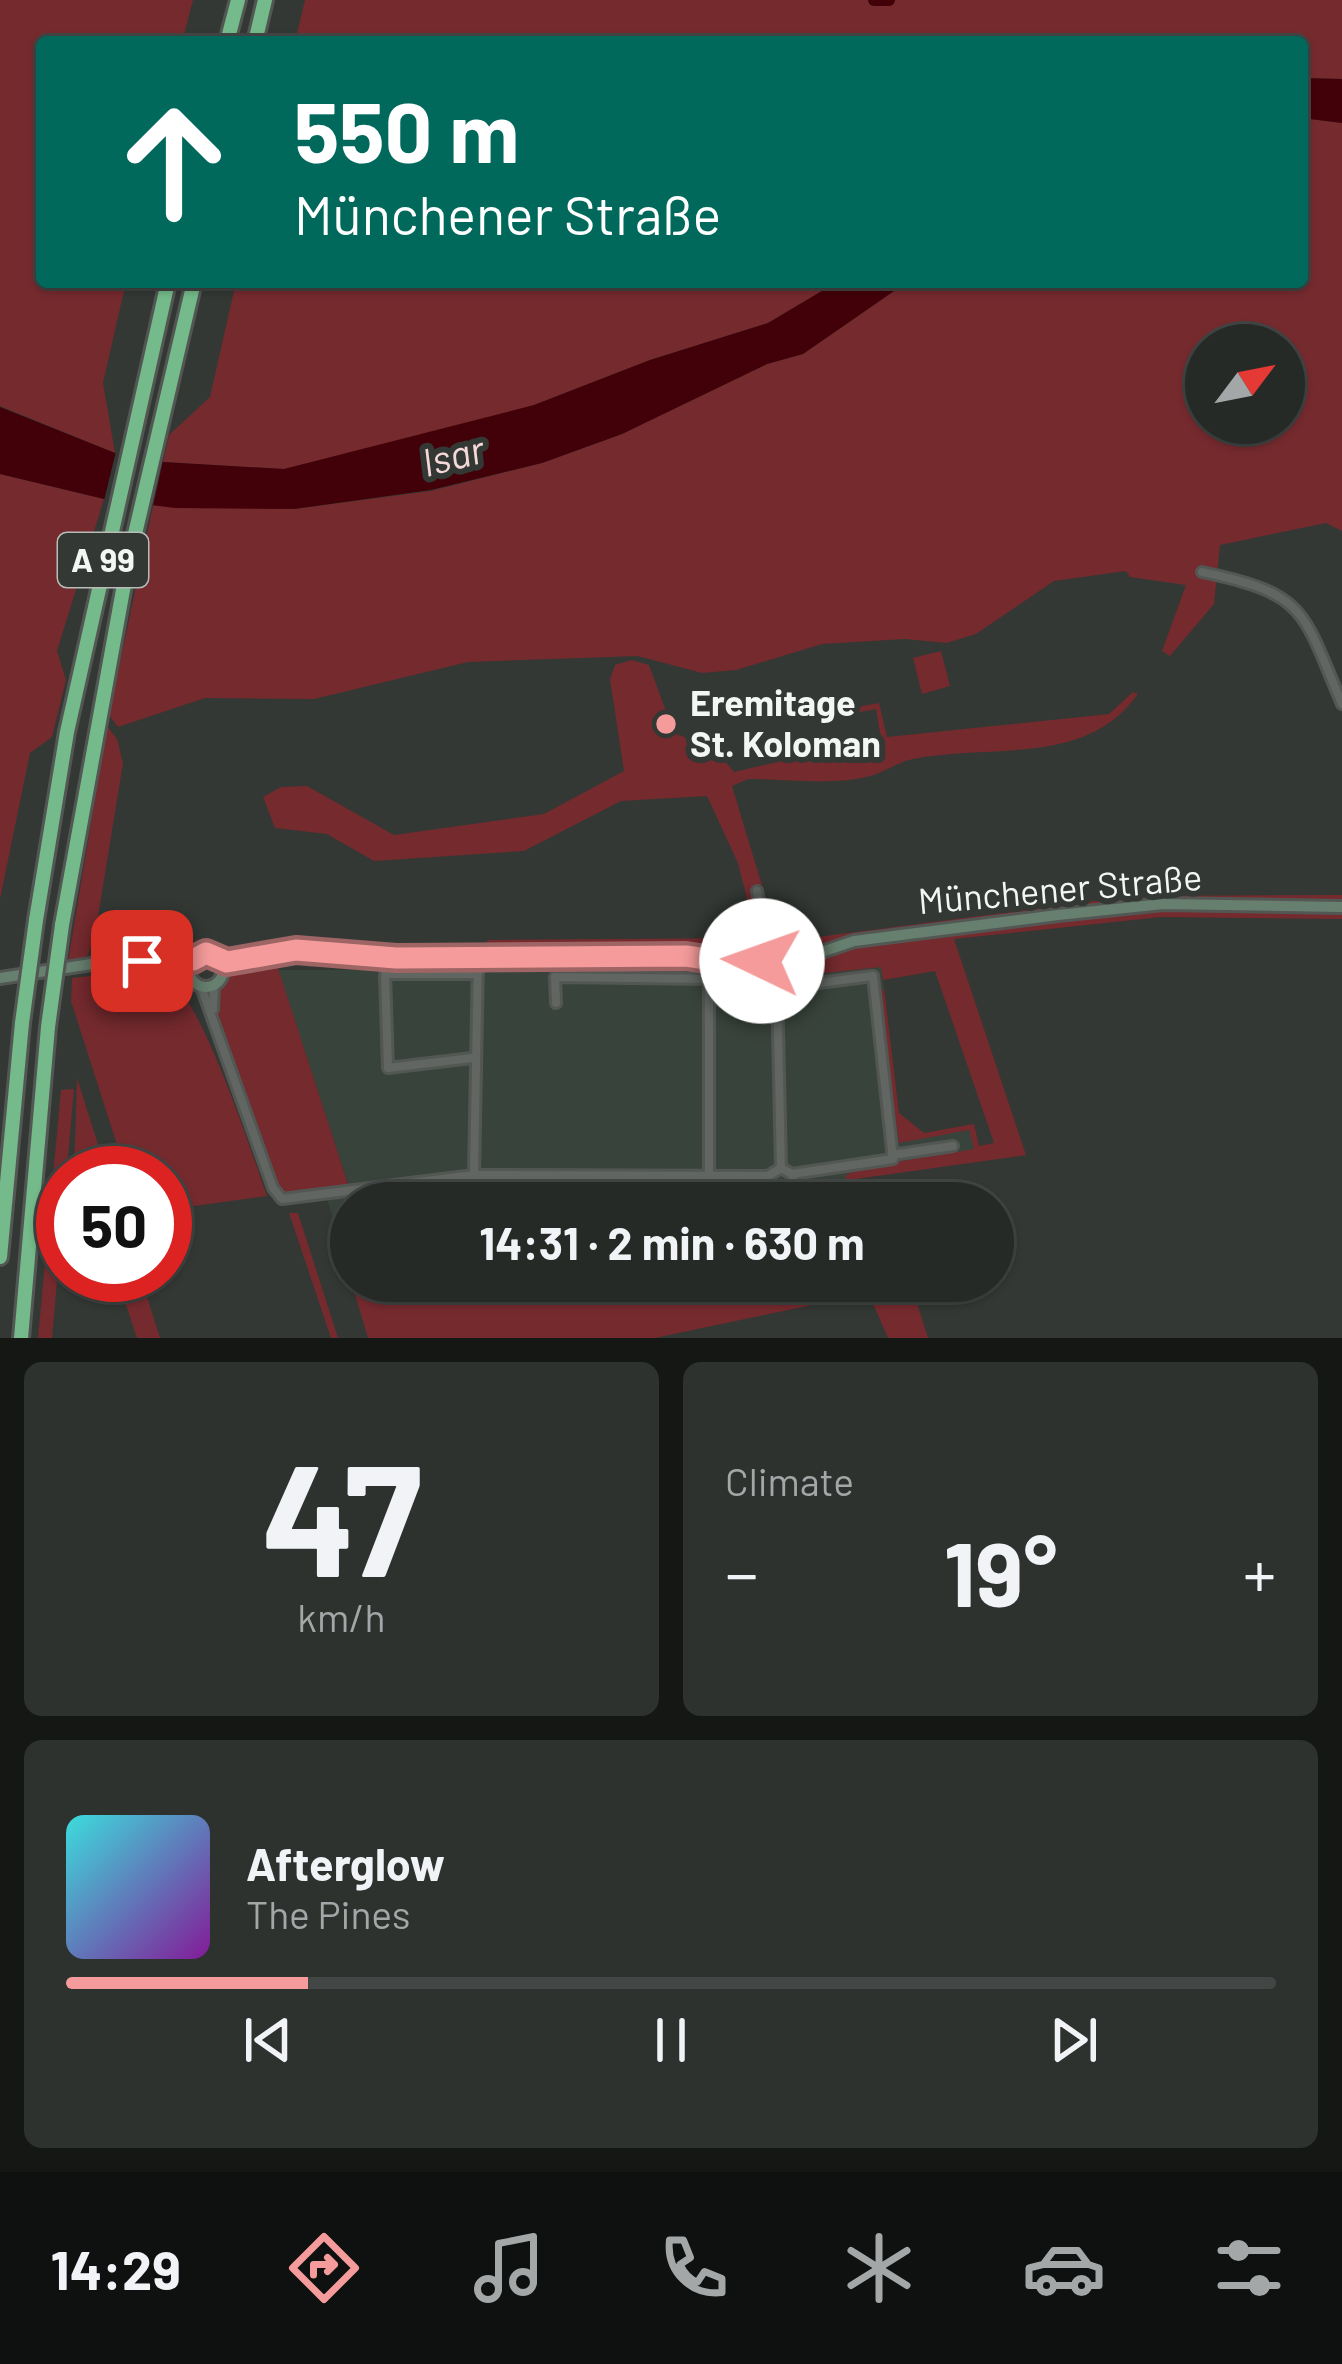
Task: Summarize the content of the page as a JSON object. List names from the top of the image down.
{
  "streets": {
    "highway": ["A 99"],
    "main road": ["Münchener Straße"]
  },
  "water": ["Isar"],
  "places": ["Eremitage St. Koloman"],
  "north": "top right",
  "page": {
    "turn": ["550 m", "Münchener Straße"],
    "limit": "50",
    "trip": "14:31 · 2 min · 630 m",
    "tile": [
      ["47", "km/h"],
      "Climate"
    ],
    "heat": ["−", "19°", "+"],
    "song": ["Afterglow", "The Pines"],
    "tabs": "14:29"
  }
}
